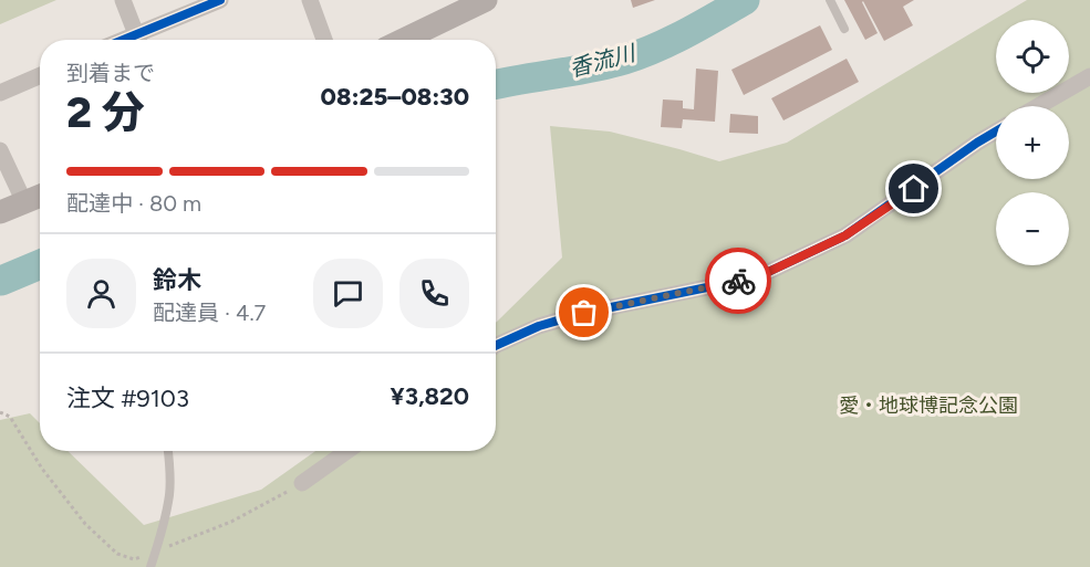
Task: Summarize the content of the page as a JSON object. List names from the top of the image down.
{
  "water": ["香流川"],
  "parks": ["愛・地球博記念公園"],
  "page": {
    "map_buttons": ["+", "−"],
    "heading": ["2 分", "到着まで", "08:25–08:30"],
    "panel": [
      "鈴木",
      "配達員 · 4.7",
      "注文 #9103",
      "¥3,820"
    ],
    "bar": "配達中 · 80 m"
  }
}
